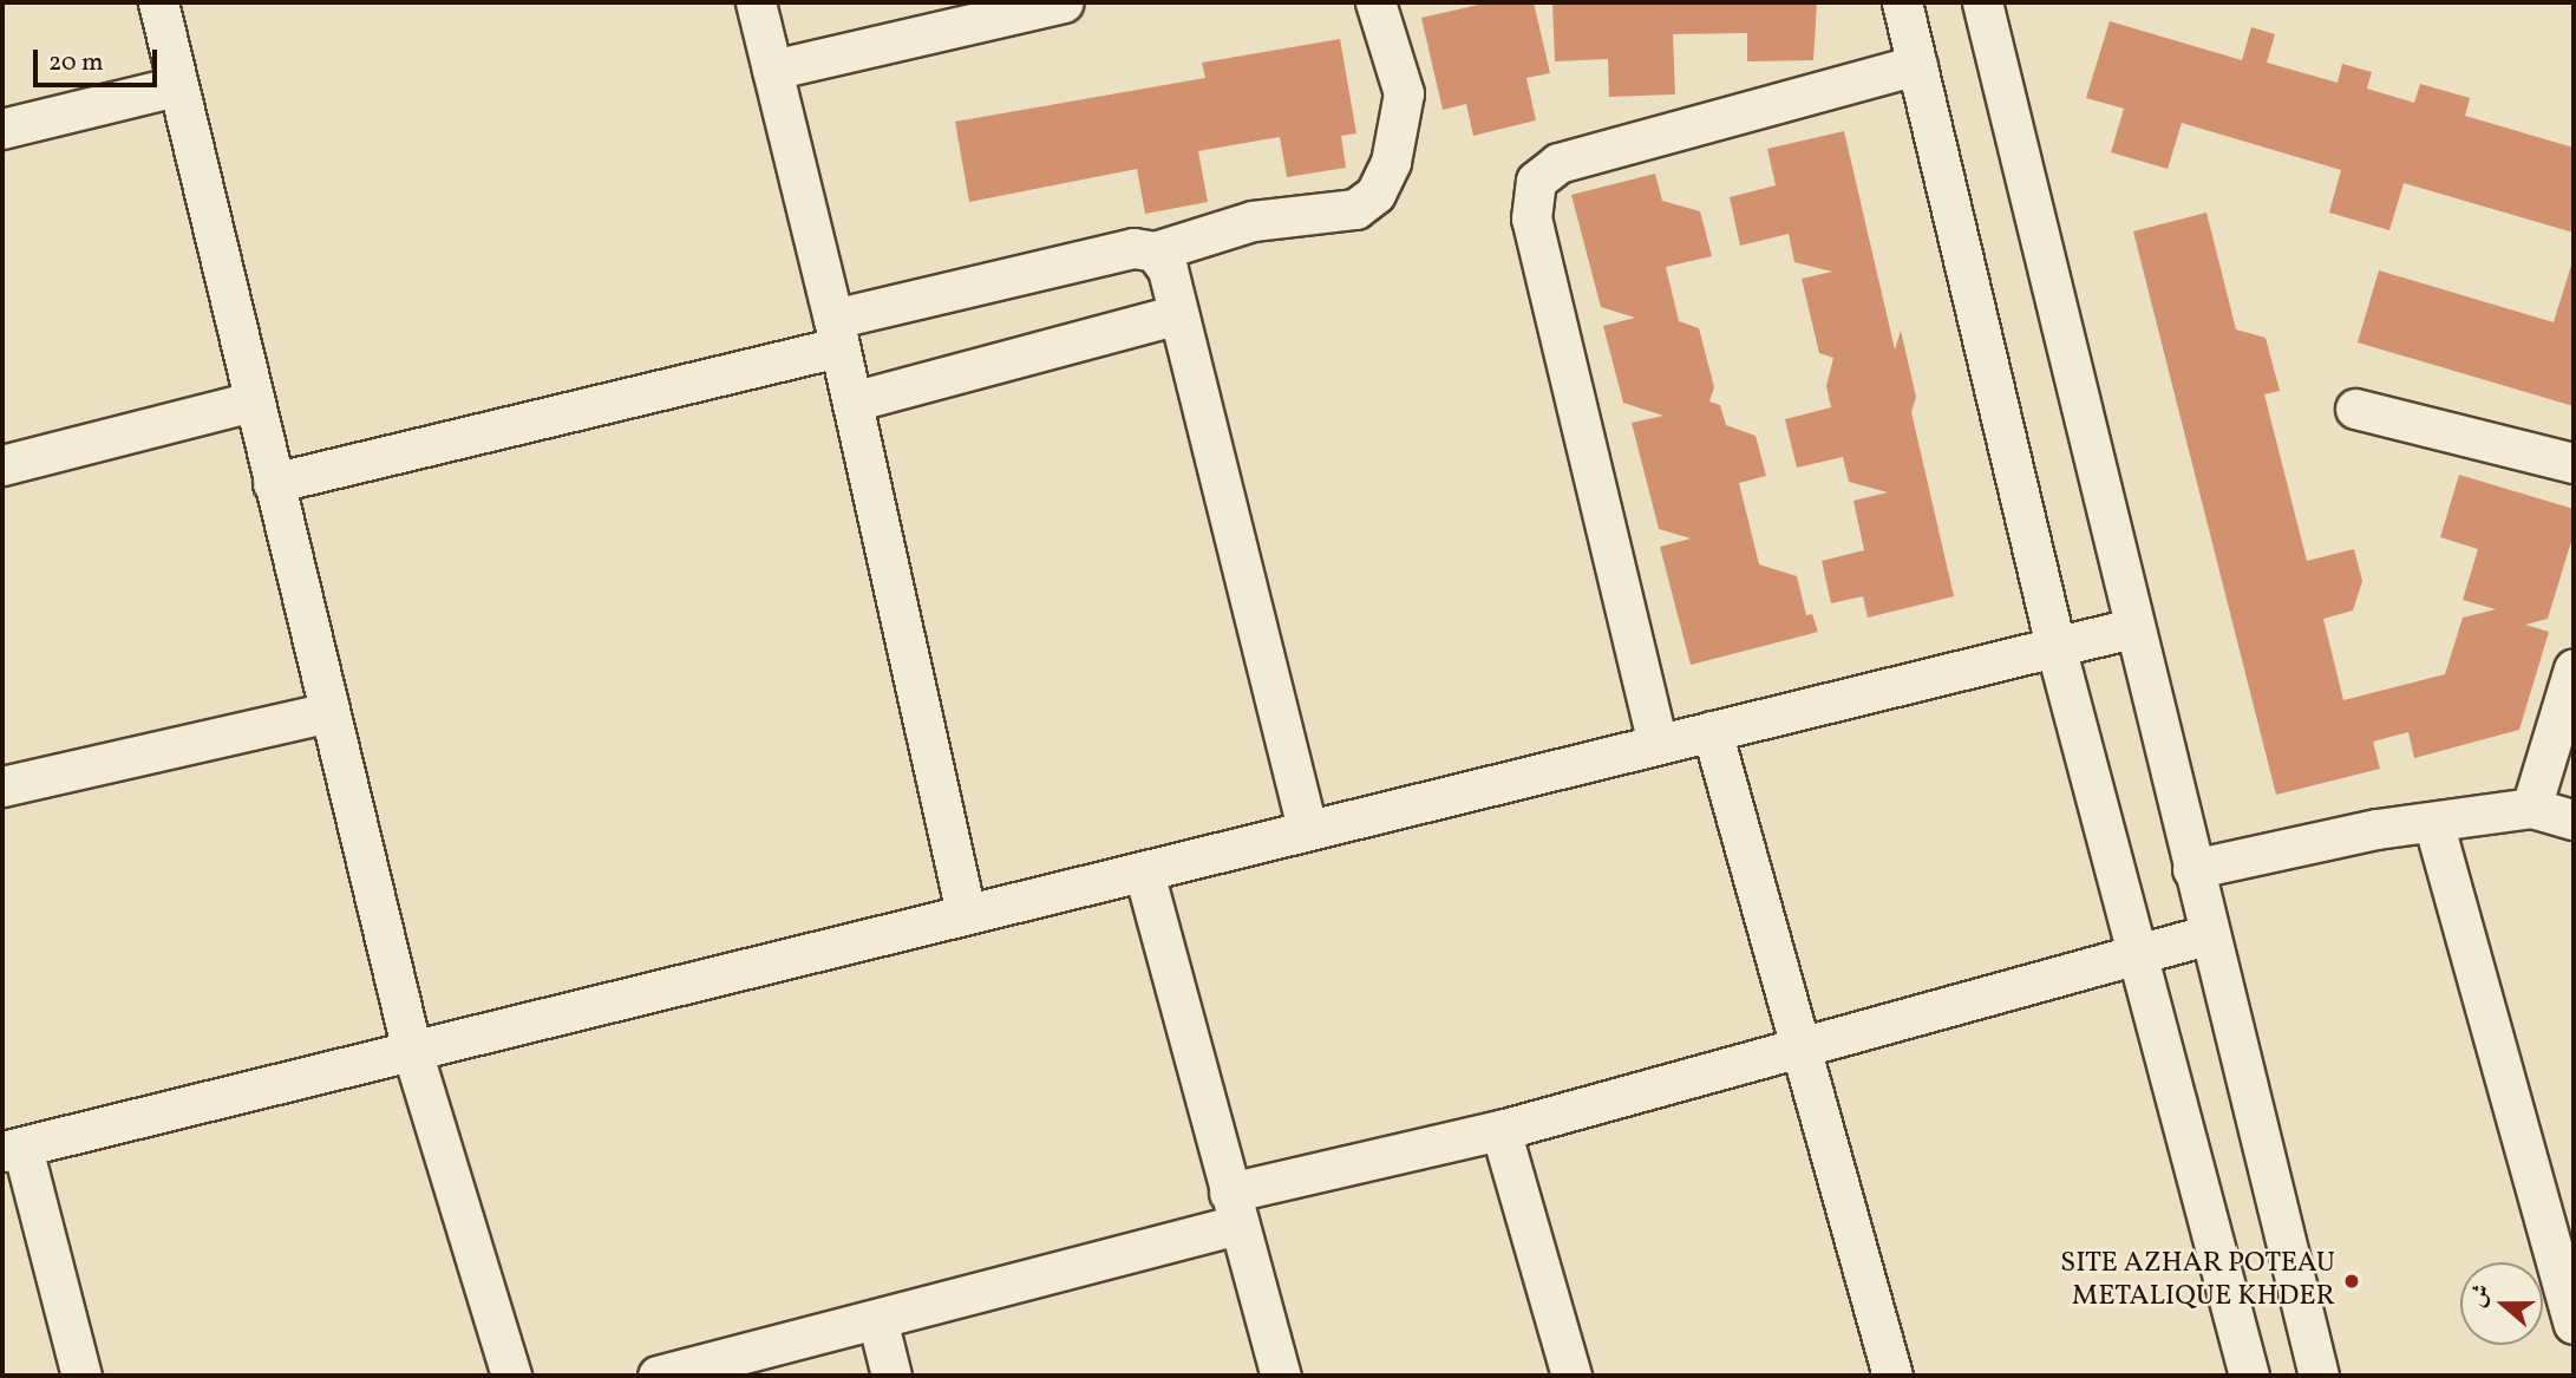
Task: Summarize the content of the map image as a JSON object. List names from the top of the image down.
{
  "places": ["SITE AZHAR POTEAU METALIQUE KHDER"],
  "scale_bar": "20 m",
  "north": "left"
}
